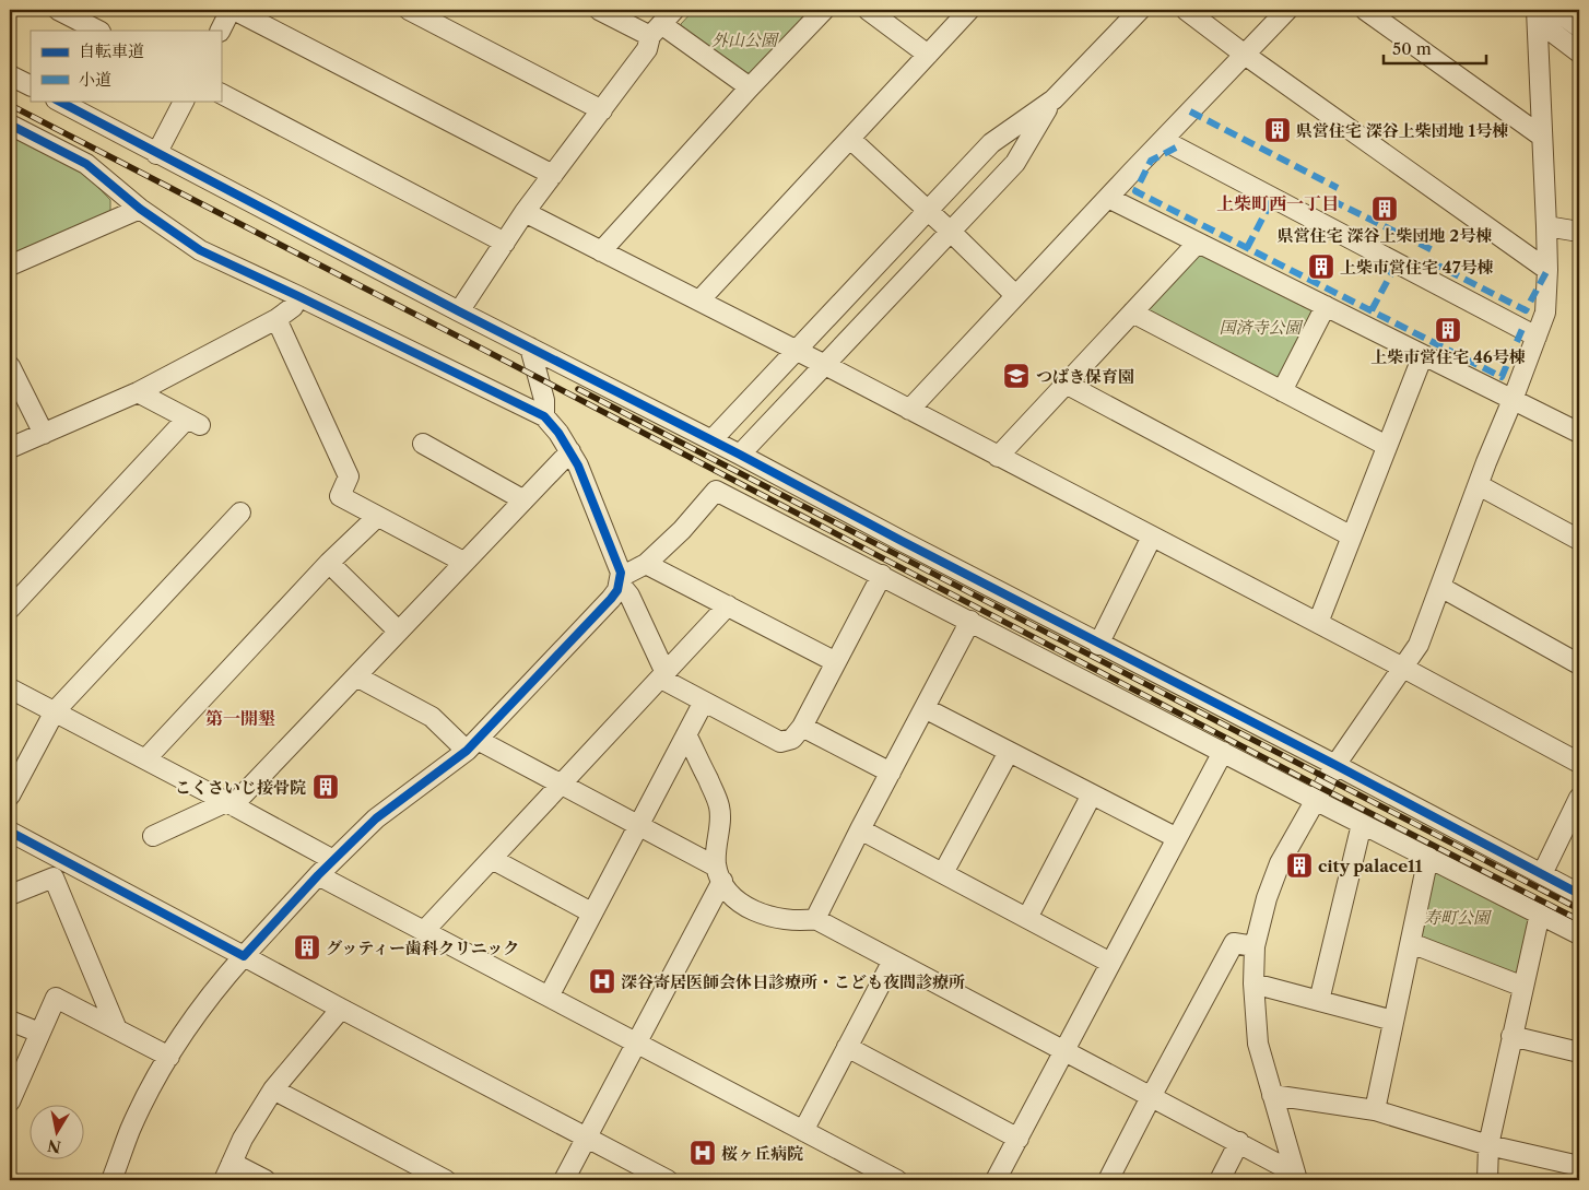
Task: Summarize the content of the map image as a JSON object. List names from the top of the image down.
{
  "districts": ["上柴町西一丁目", "第一開墾"],
  "parks": ["外山公園", "国済寺公園", "寿町公園"],
  "places": {
    "building": [
      "県営住宅 深谷上柴団地 1号棟",
      "県営住宅 深谷上柴団地 2号棟",
      "上柴市営住宅 47号棟",
      "上柴市営住宅 46号棟",
      "こくさいじ接骨院",
      "city palace11",
      "グッティー歯科クリニック"
    ],
    "school or university": ["つばき保育園"],
    "hospital": ["深谷寄居医師会休日診療所・こども夜間診療所", "桜ヶ丘病院"]
  },
  "legend": ["自転車道", "小道"],
  "scale_bar": "50 m",
  "north": "bottom"
}
